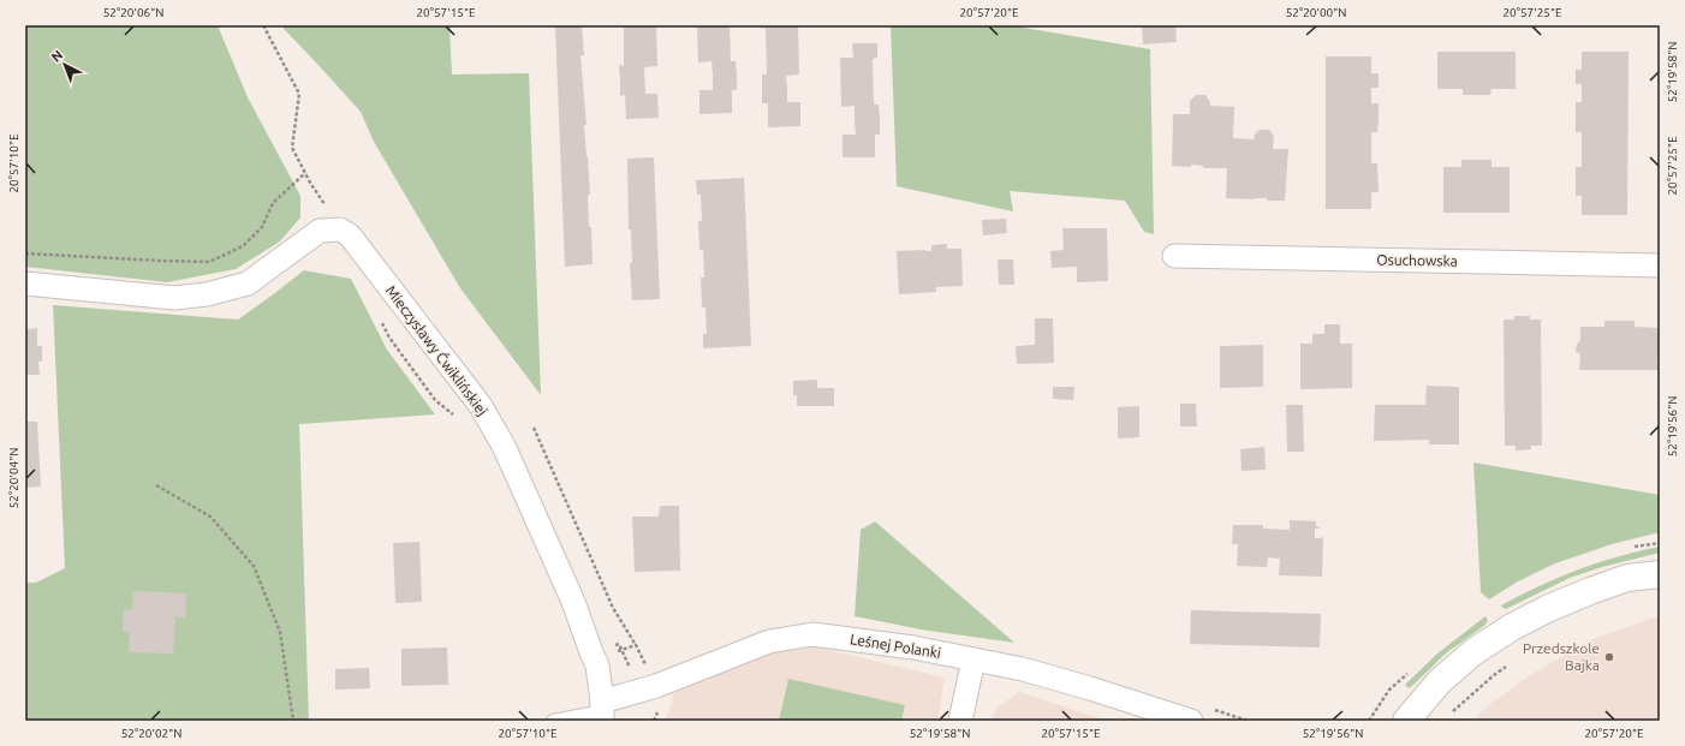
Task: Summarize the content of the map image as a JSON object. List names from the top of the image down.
{
  "streets": {
    "street": ["Osuchowska", "Mieczysławy Ćwiklińskiej", "Leśnej Polanki"]
  },
  "crossings": [
    ["Mieczysławy Ćwiklińskiej", "Leśnej Polanki"]
  ],
  "places": ["Przedszkole Bajka"],
  "north": "top left",
  "coordinates": [
    "52°20'06\"N",
    "20°57'15\"E",
    "20°57'20\"E",
    "52°20'00\"N",
    "20°57'25\"E",
    "52°19'58\"N",
    "20°57'10\"E",
    "52°19'56\"N",
    "52°20'04\"N",
    "52°20'02\"N"
  ]
}
